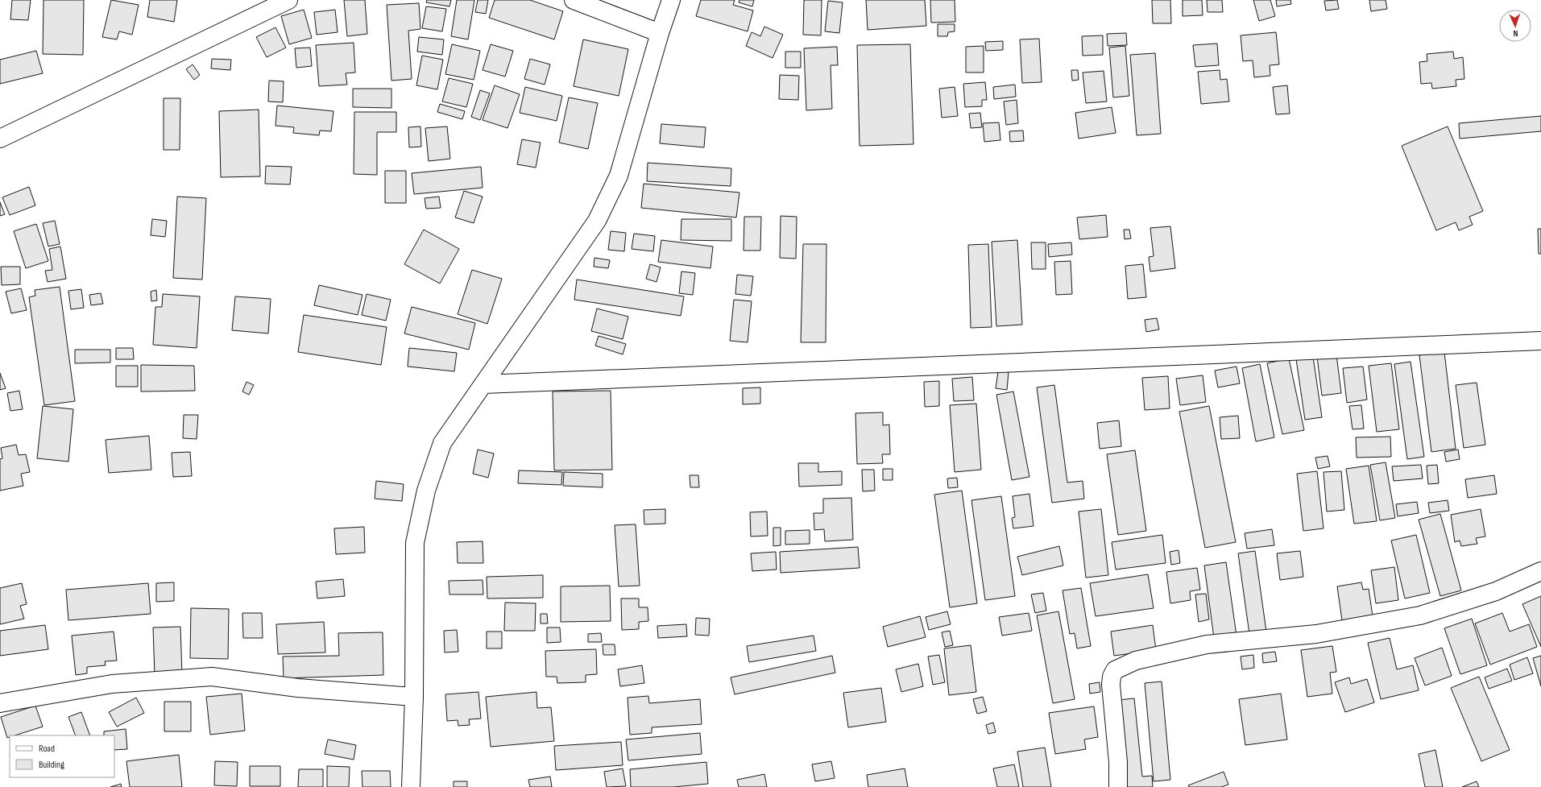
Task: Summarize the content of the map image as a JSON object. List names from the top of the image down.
{
  "legend": ["Road", "Building"],
  "north": "bottom"
}
